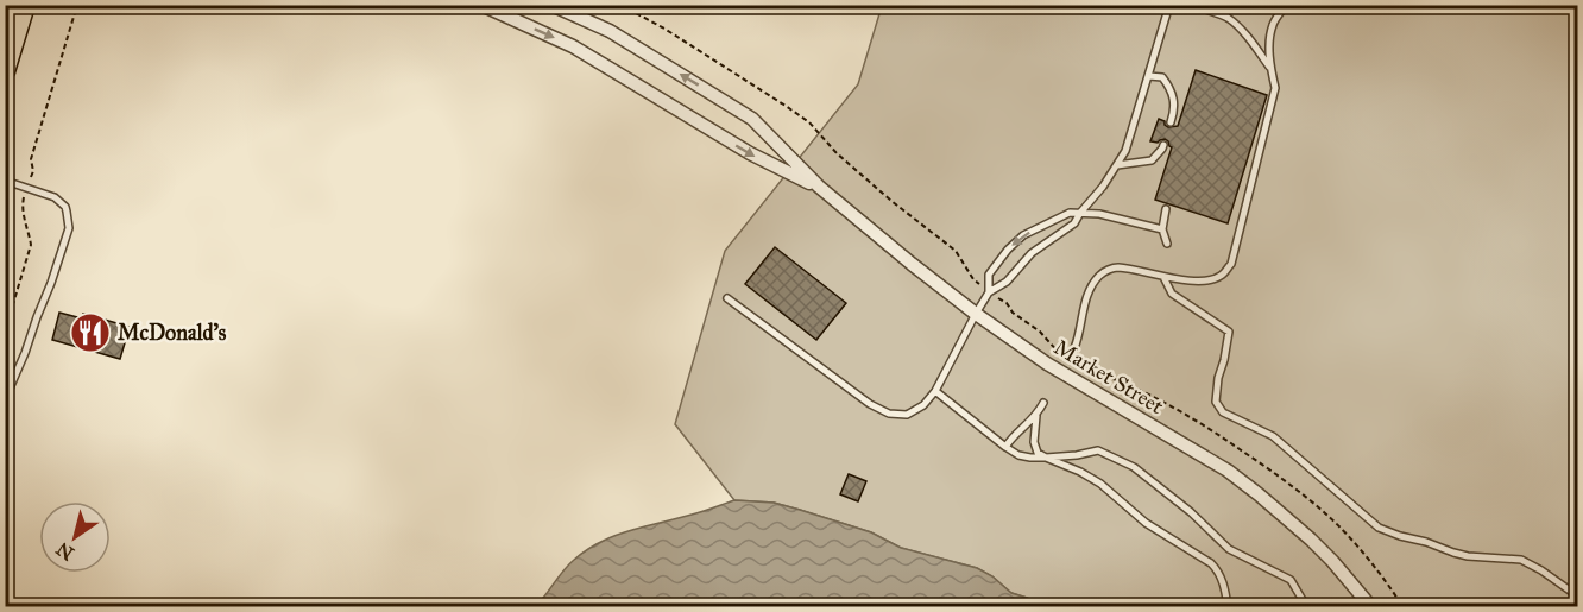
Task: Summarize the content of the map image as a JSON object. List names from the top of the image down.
{
  "streets": {
    "street": ["Market Street"]
  },
  "places": {
    "restaurant": ["McDonald's"]
  },
  "north": "bottom left"
}
